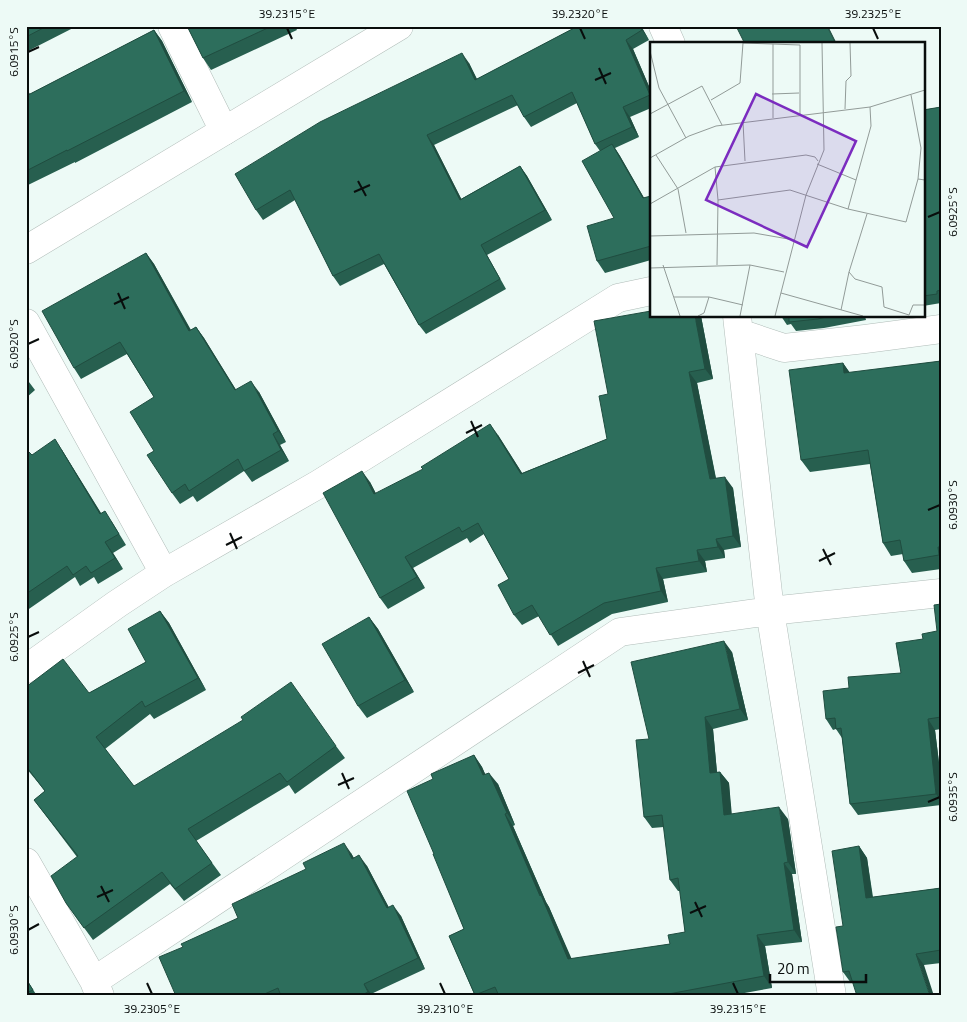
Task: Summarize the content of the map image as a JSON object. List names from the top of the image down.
{
  "scale_bar": "20 m",
  "coordinates": [
    "39.2315°E",
    "39.2320°E",
    "39.2325°E",
    "6.0915°S",
    "6.0925°S",
    "6.0920°S",
    "6.0930°S",
    "6.0935°S",
    "39.2305°E",
    "39.2310°E"
  ]
}
